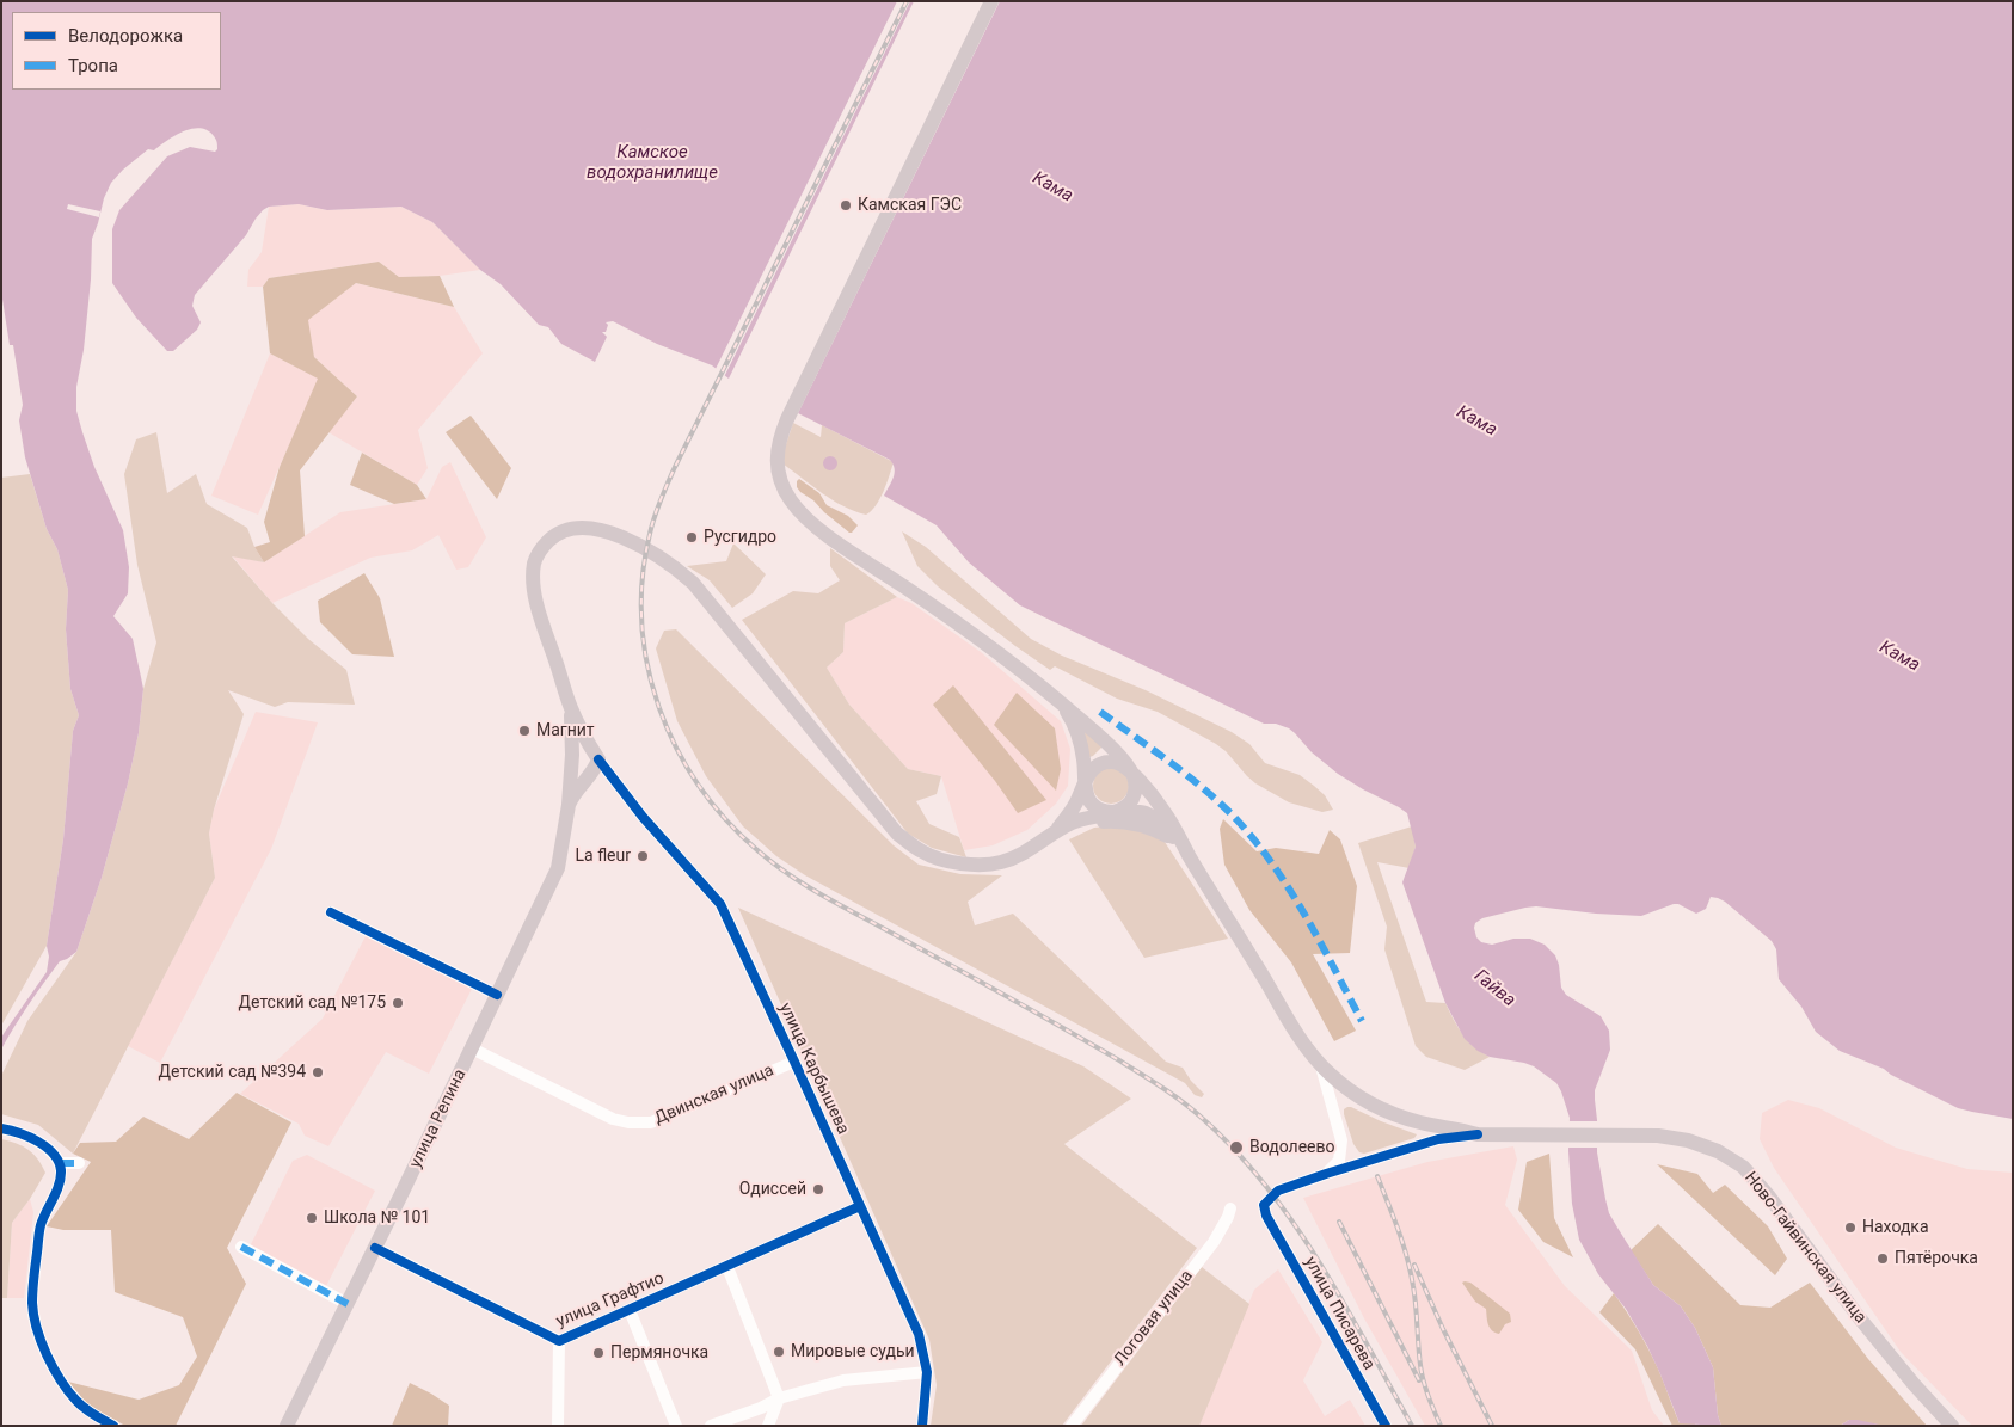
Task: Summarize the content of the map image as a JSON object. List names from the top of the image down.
{
  "streets": {
    "main road": ["улица Карбышева", "улица Репина", "Ново-Гайвинская улица"],
    "street": [
      "Двинская улица",
      "улица Графтио",
      "улица Писарева",
      "Логовая улица"
    ]
  },
  "crossings": [
    ["улица Карбышева", "Двинская улица"],
    ["улица Карбышева", "улица Репина"],
    ["улица Карбышева", "улица Графтио"],
    ["Двинская улица", "улица Репина"],
    ["улица Репина", "улица Графтио"]
  ],
  "water": ["Камское водохранилище", "Кама", "Гайва"],
  "places": [
    "Камская ГЭС",
    "Русгидро",
    "Магнит",
    "La fleur",
    "Детский сад №175",
    "Детский сад №394",
    "Водолеево",
    "Одиссей",
    "Школа № 101",
    "Находка",
    "Пятёрочка",
    "Мировые судьи",
    "Пермяночка"
  ],
  "legend": ["Велодорожка", "Тропа"]
}
